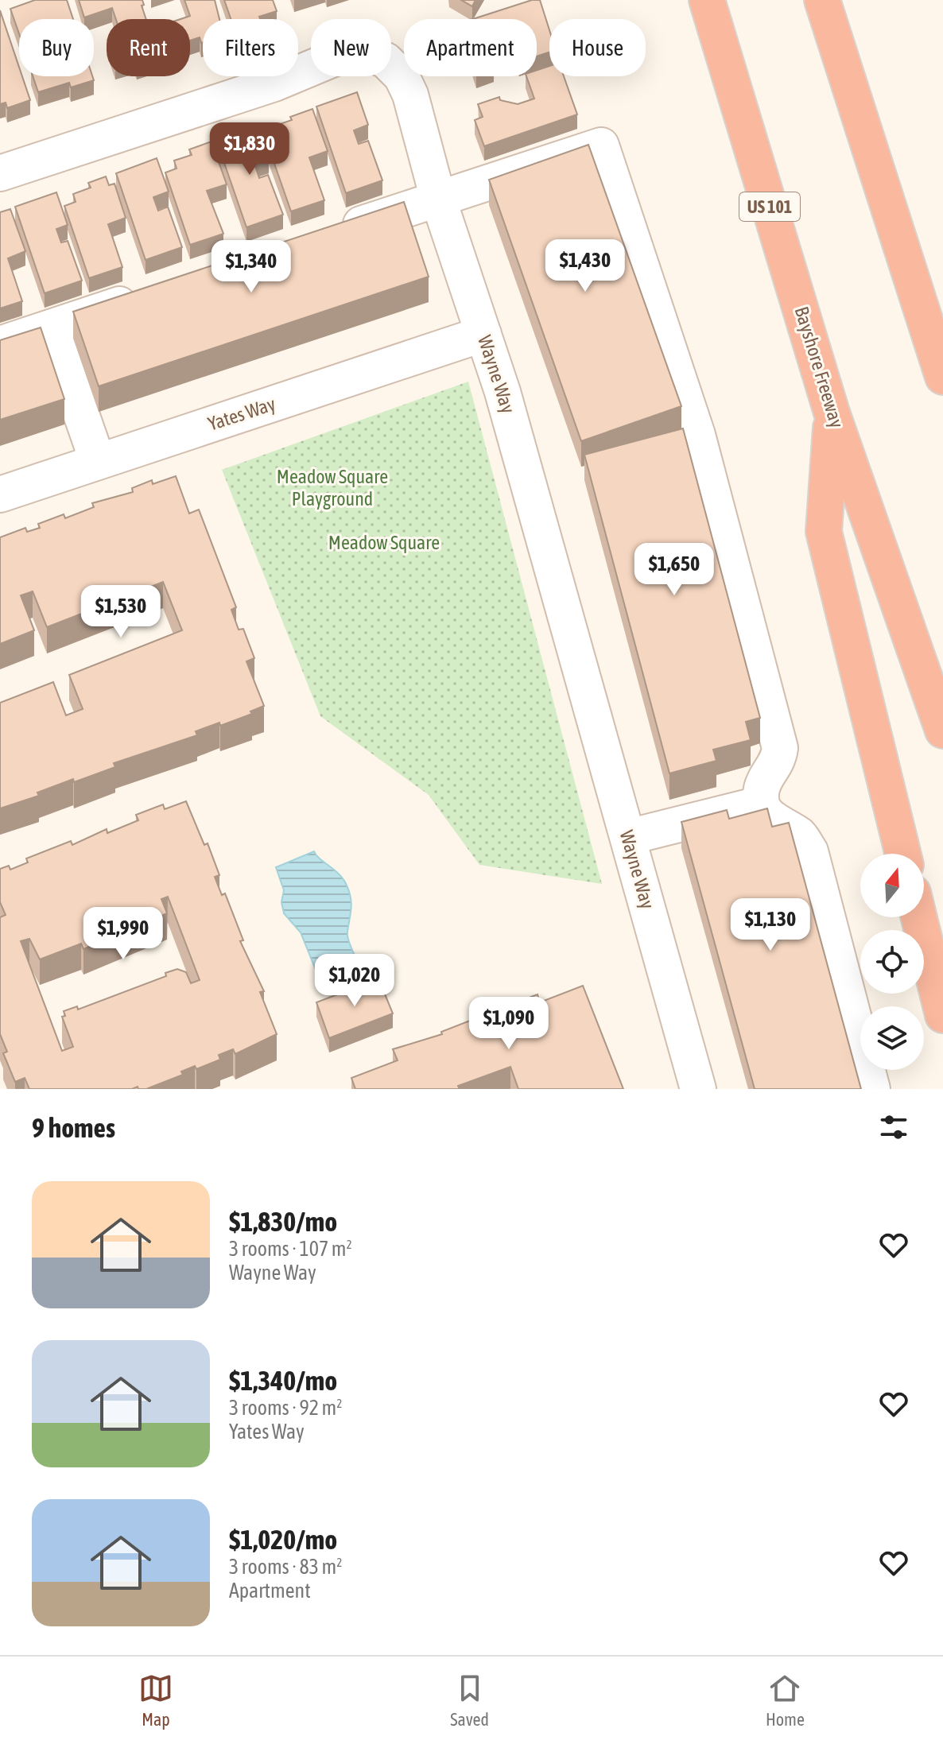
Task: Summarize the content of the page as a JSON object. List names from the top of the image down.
{
  "streets": {
    "highway": ["US 101", "Bayshore Freeway"],
    "street": ["Wayne Way", "Yates Way"]
  },
  "crossings": [
    ["Wayne Way", "Yates Way"]
  ],
  "parks": ["Meadow Square Playground", "Meadow Square"],
  "north": "top",
  "page": {
    "chip": [
      "Buy",
      "Rent",
      "Filters",
      "New",
      "Apartment",
      "House"
    ],
    "price": [
      "$1,830",
      "$1,430",
      "$1,340",
      "$1,650",
      "$1,530",
      "$1,130",
      "$1,990",
      "$1,020",
      "$1,090"
    ],
    "heading": "9 homes",
    "list": [
      {
        "name": "$1,830/mo",
        "note": "3 rooms · 107 m² · Wayne Way"
      },
      {
        "name": "$1,340/mo",
        "note": "3 rooms · 92 m² · Yates Way"
      },
      {
        "name": "$1,020/mo",
        "note": "3 rooms · 83 m² · Apartment"
      }
    ],
    "tabs": ["Map", "Saved", "Home"]
  }
}
